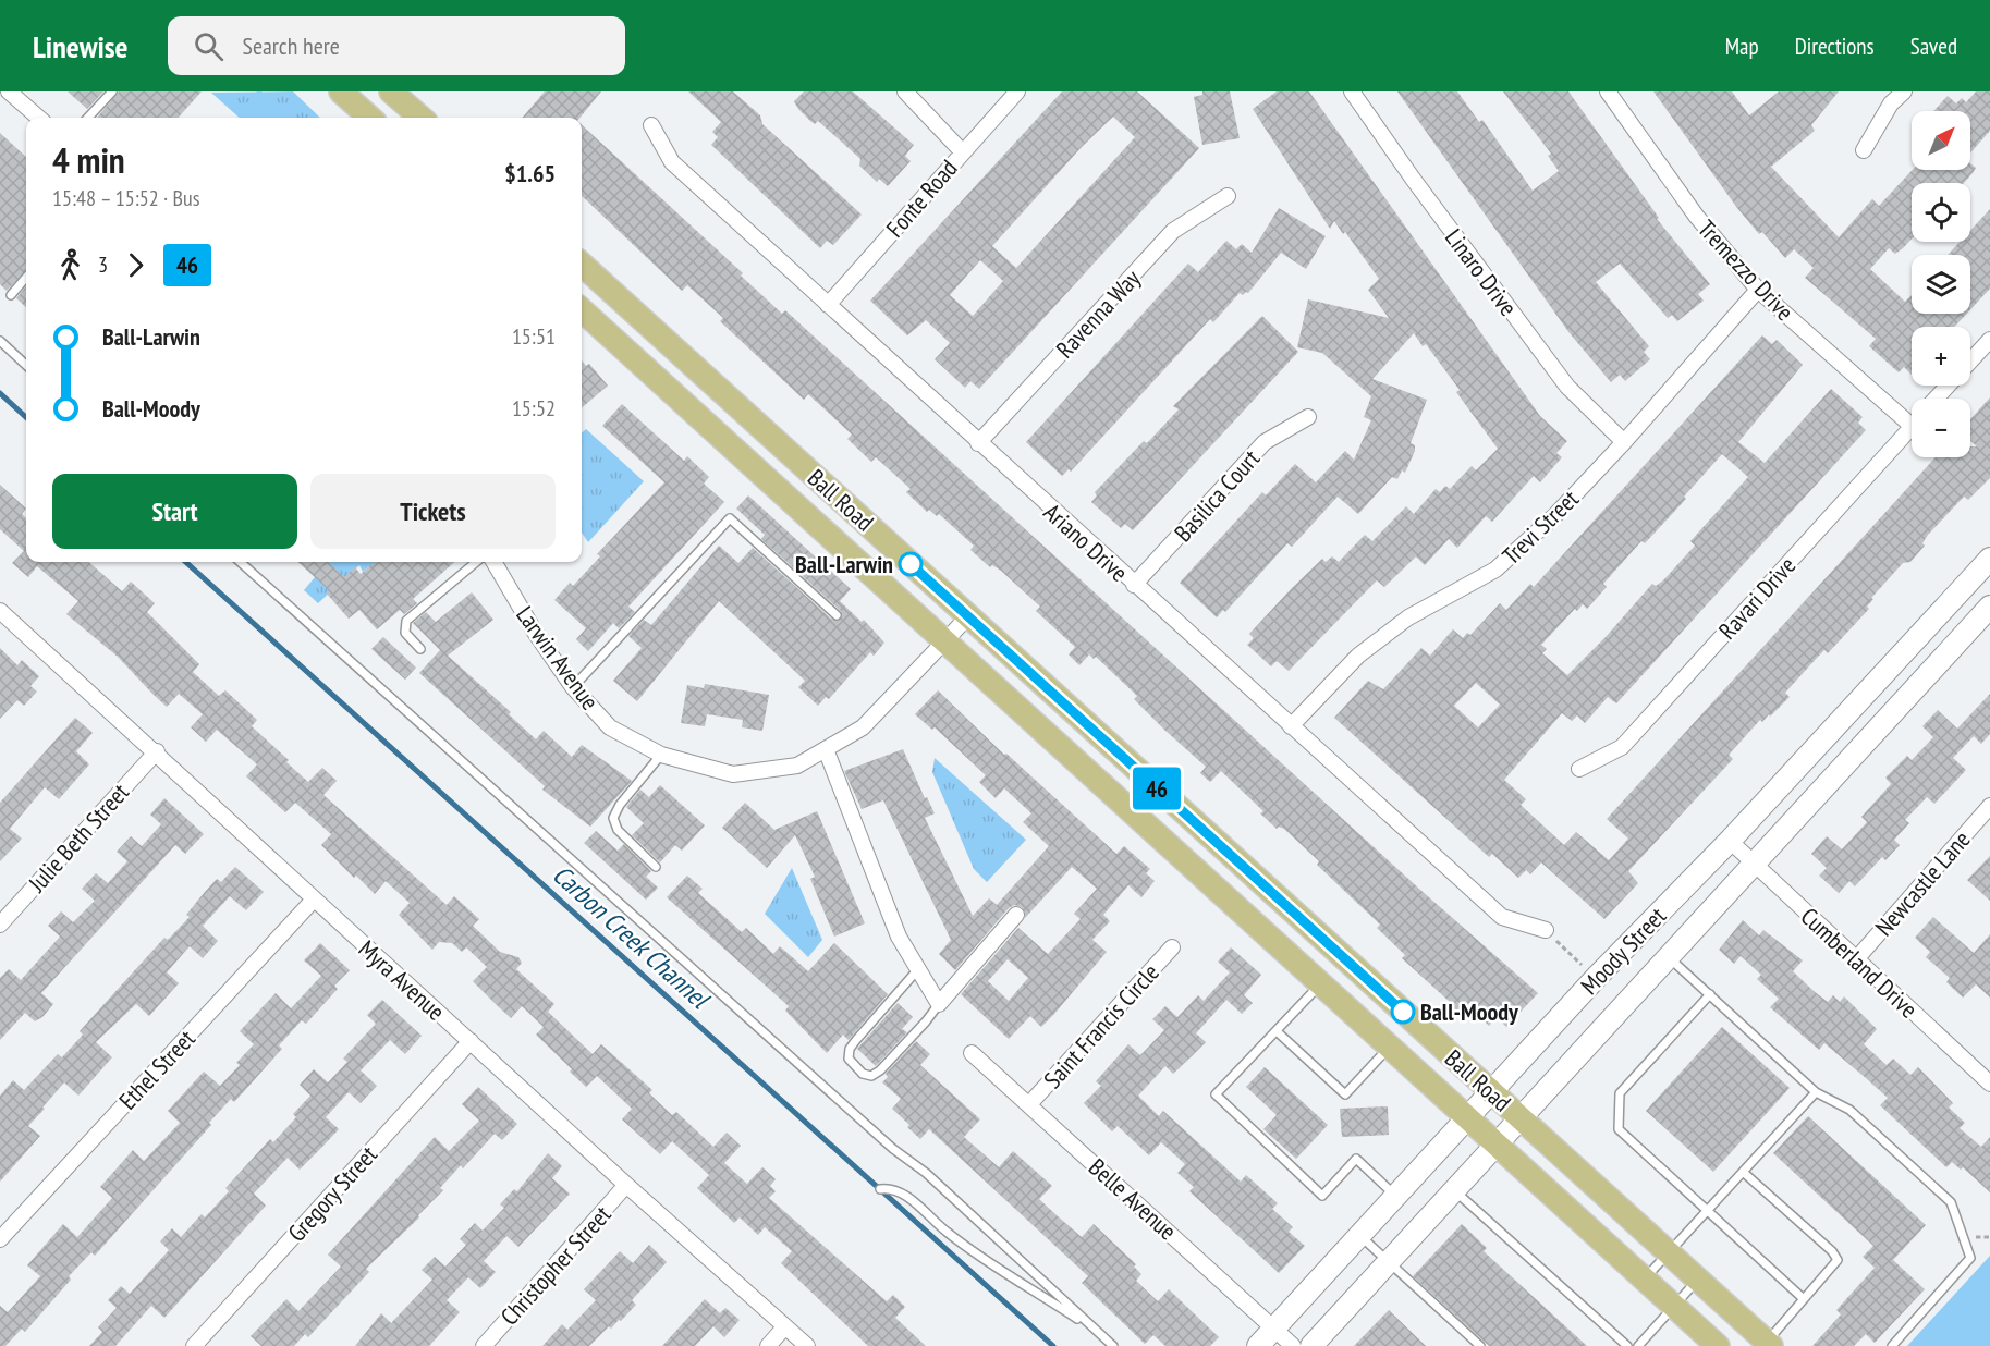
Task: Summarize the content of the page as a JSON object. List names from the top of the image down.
{
  "streets": {
    "main road": ["Ball Road", "Moody Street"],
    "street": [
      "Fonte Road",
      "Tremezzo Drive",
      "Linaro Drive",
      "Ravenna Way",
      "Basilica Court",
      "Trevi Street",
      "Ariano Drive",
      "Ravari Drive",
      "Larwin Avenue",
      "Julie Beth Street",
      "Newcastle Lane",
      "Cumberland Drive",
      "Myra Avenue",
      "Saint Francis Circle",
      "Ethel Street",
      "Gregory Street",
      "Belle Avenue",
      "Christopher Street"
    ]
  },
  "crossings": [
    ["Fonte Road", "Ariano Drive"],
    ["Tremezzo Drive", "Trevi Street"],
    ["Tremezzo Drive", "Ravari Drive"],
    ["Linaro Drive", "Trevi Street"],
    ["Ravenna Way", "Ariano Drive"],
    ["Basilica Court", "Ariano Drive"],
    ["Ball Road", "Larwin Avenue"],
    ["Ball Road", "Moody Street"],
    ["Trevi Street", "Ariano Drive"],
    ["Julie Beth Street", "Myra Avenue"],
    ["Newcastle Lane", "Cumberland Drive"],
    ["Moody Street", "Cumberland Drive"],
    ["Moody Street", "Belle Avenue"],
    ["Myra Avenue", "Ethel Street"],
    ["Myra Avenue", "Gregory Street"],
    ["Myra Avenue", "Christopher Street"],
    ["Saint Francis Circle", "Belle Avenue"]
  ],
  "water": ["Carbon Creek Channel"],
  "places": ["Ball-Larwin", "Ball-Moody"],
  "lines": ["bus line 46"],
  "north": "top right",
  "page": {
    "header": "Linewise",
    "search": "Search here",
    "nav": ["Map", "Directions", "Saved"],
    "on_map": "46",
    "map_buttons": ["+", "−"],
    "heading": ["4 min", "15:48 – 15:52 · Bus", "$1.65"],
    "legs": ["3", "46"],
    "list": [
      {
        "name": "Ball-Larwin",
        "value": "15:51"
      },
      {
        "name": "Ball-Moody",
        "value": "15:52"
      }
    ],
    "buttons": ["Start", "Tickets"]
  }
}
